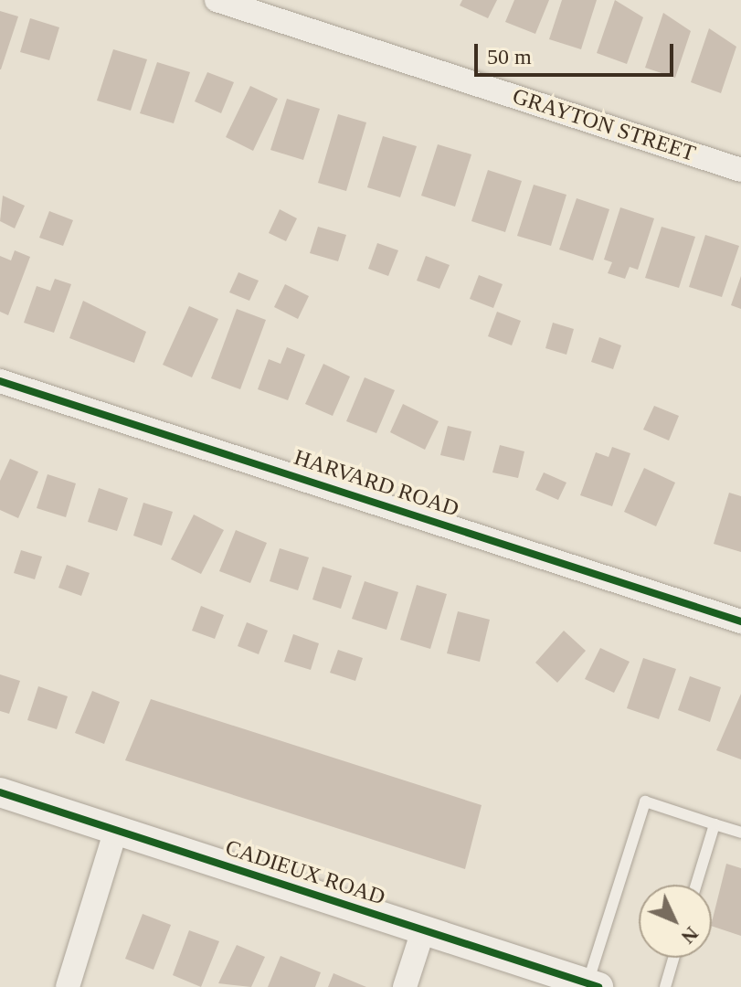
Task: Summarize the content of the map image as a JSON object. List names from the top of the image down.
{
  "streets": {
    "street": ["GRAYTON STREET", "HARVARD ROAD", "CADIEUX ROAD"]
  },
  "scale_bar": "50 m",
  "north": "bottom right"
}
